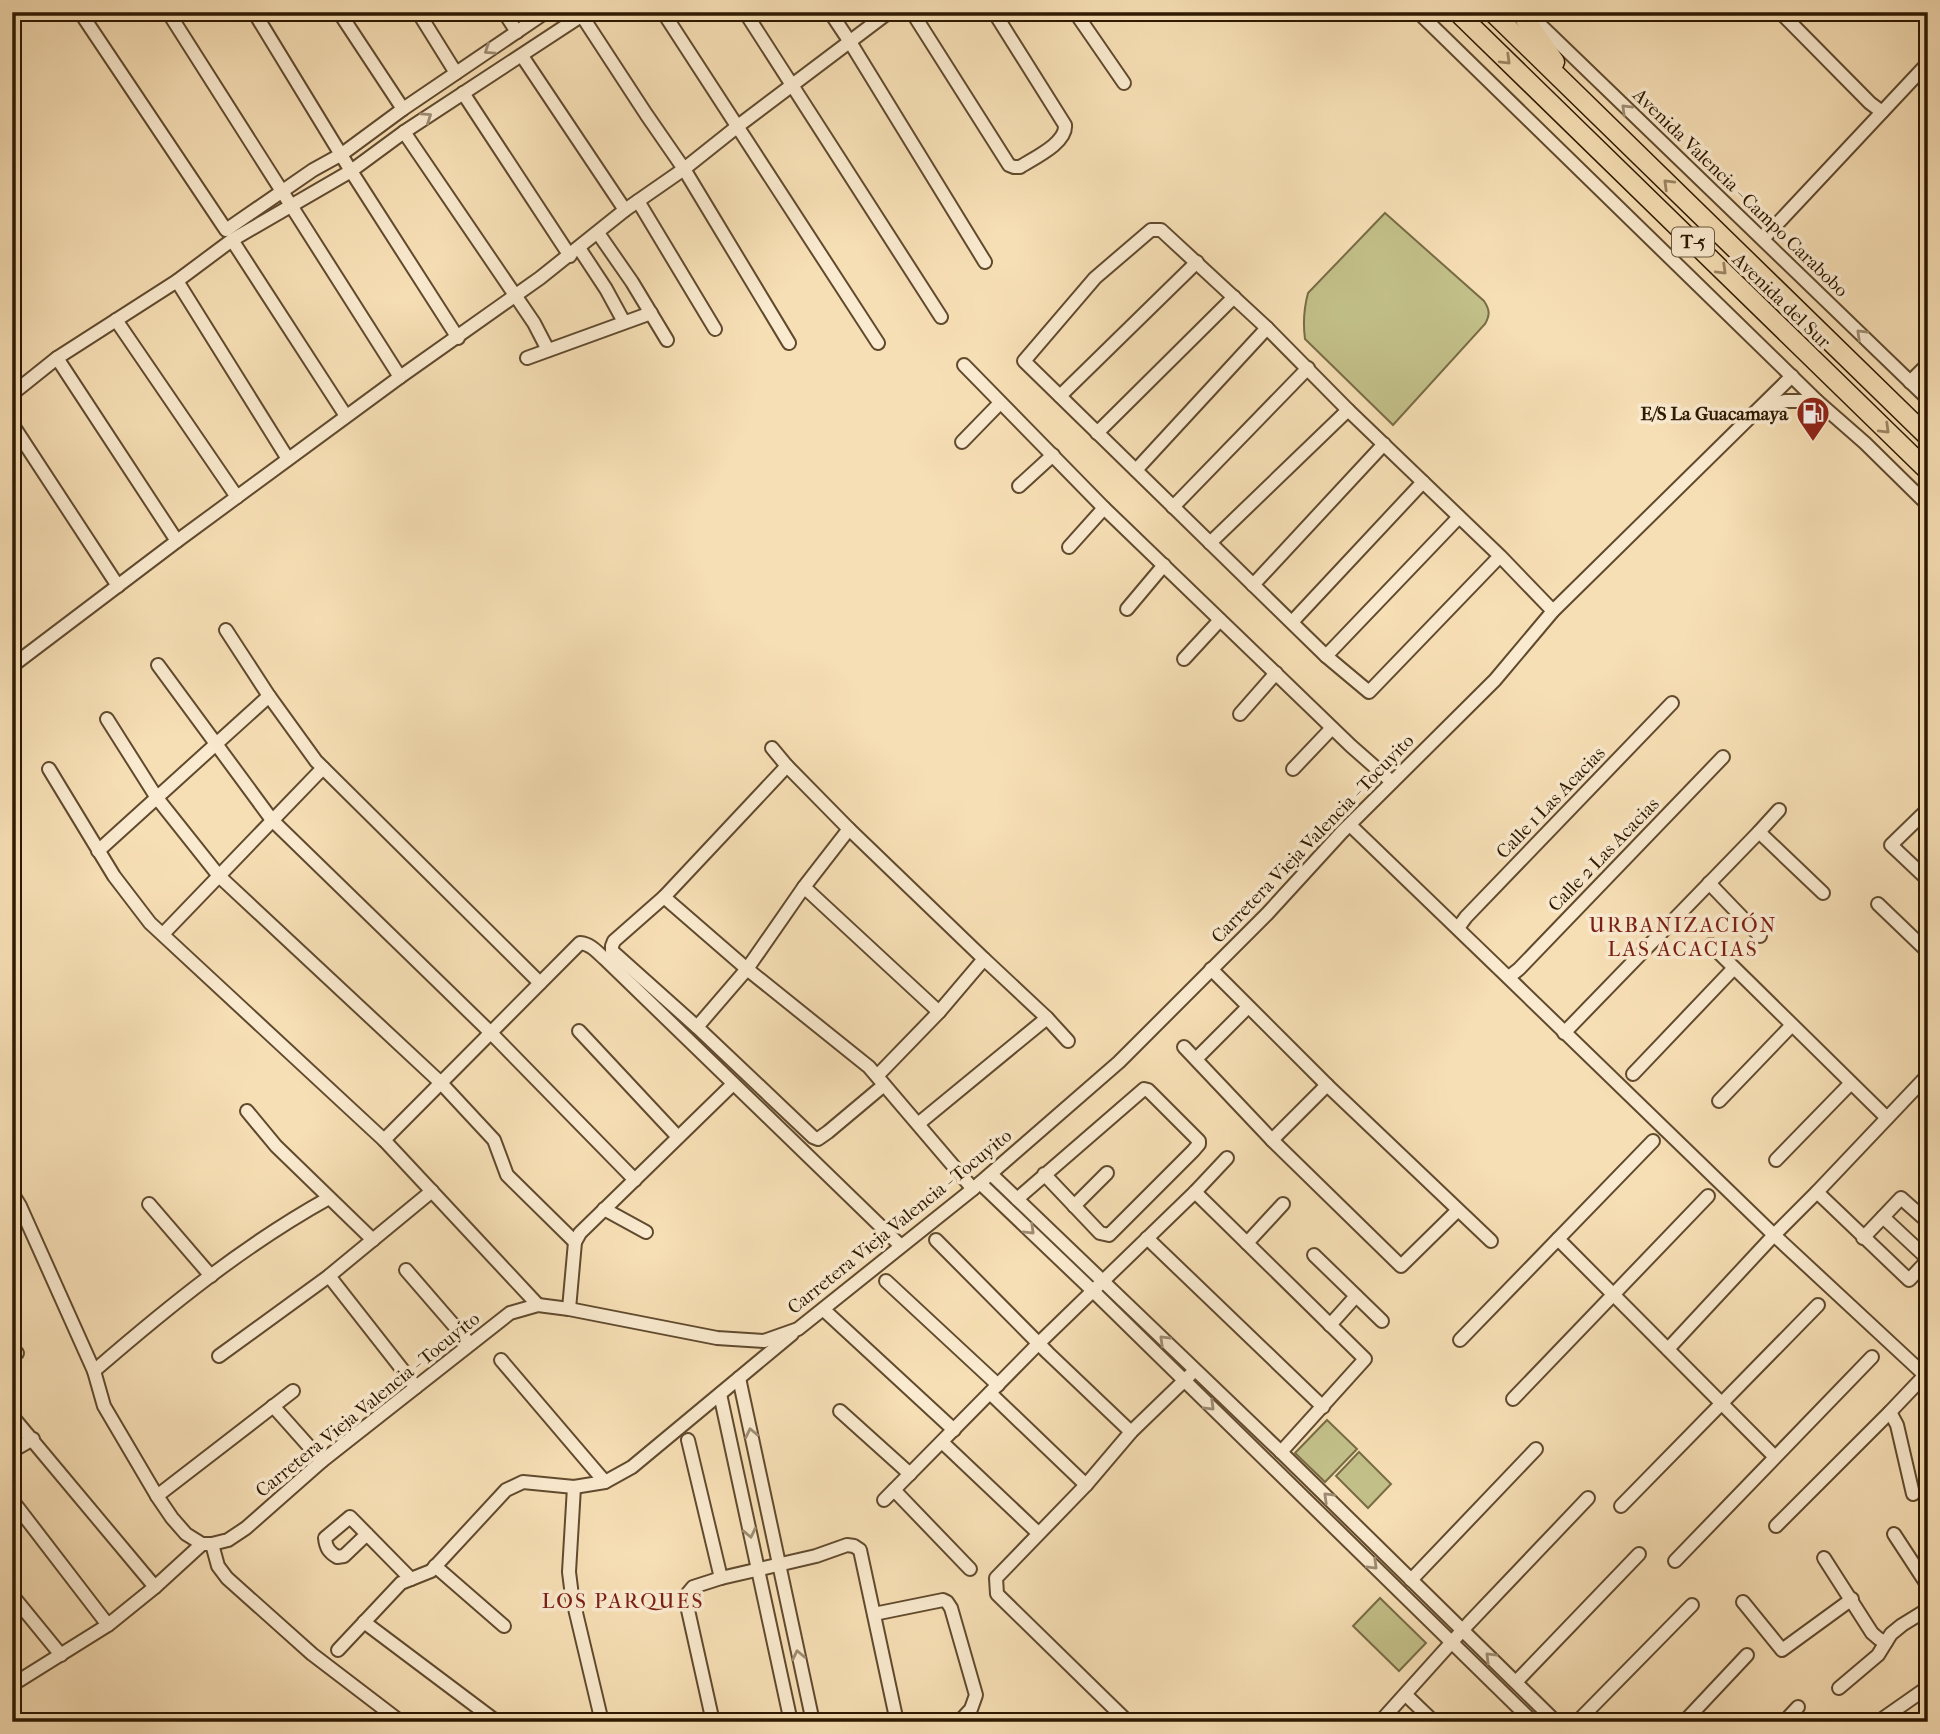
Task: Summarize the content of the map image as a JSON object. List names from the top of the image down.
{
  "streets": {
    "highway": ["T-5", "Avenida del Sur"],
    "street": [
      "Avenida Valencia - Campo Carabobo",
      "Calle 1 Las Acacias",
      "Carretera Vieja Valencia - Tocuyito",
      "Calle 2 Las Acacias"
    ]
  },
  "districts": ["URBANIZACIÓN LAS ACACIAS", "LOS PARQUES"],
  "places": {
    "fuel station": ["E/S La Guacamaya"]
  }
}
